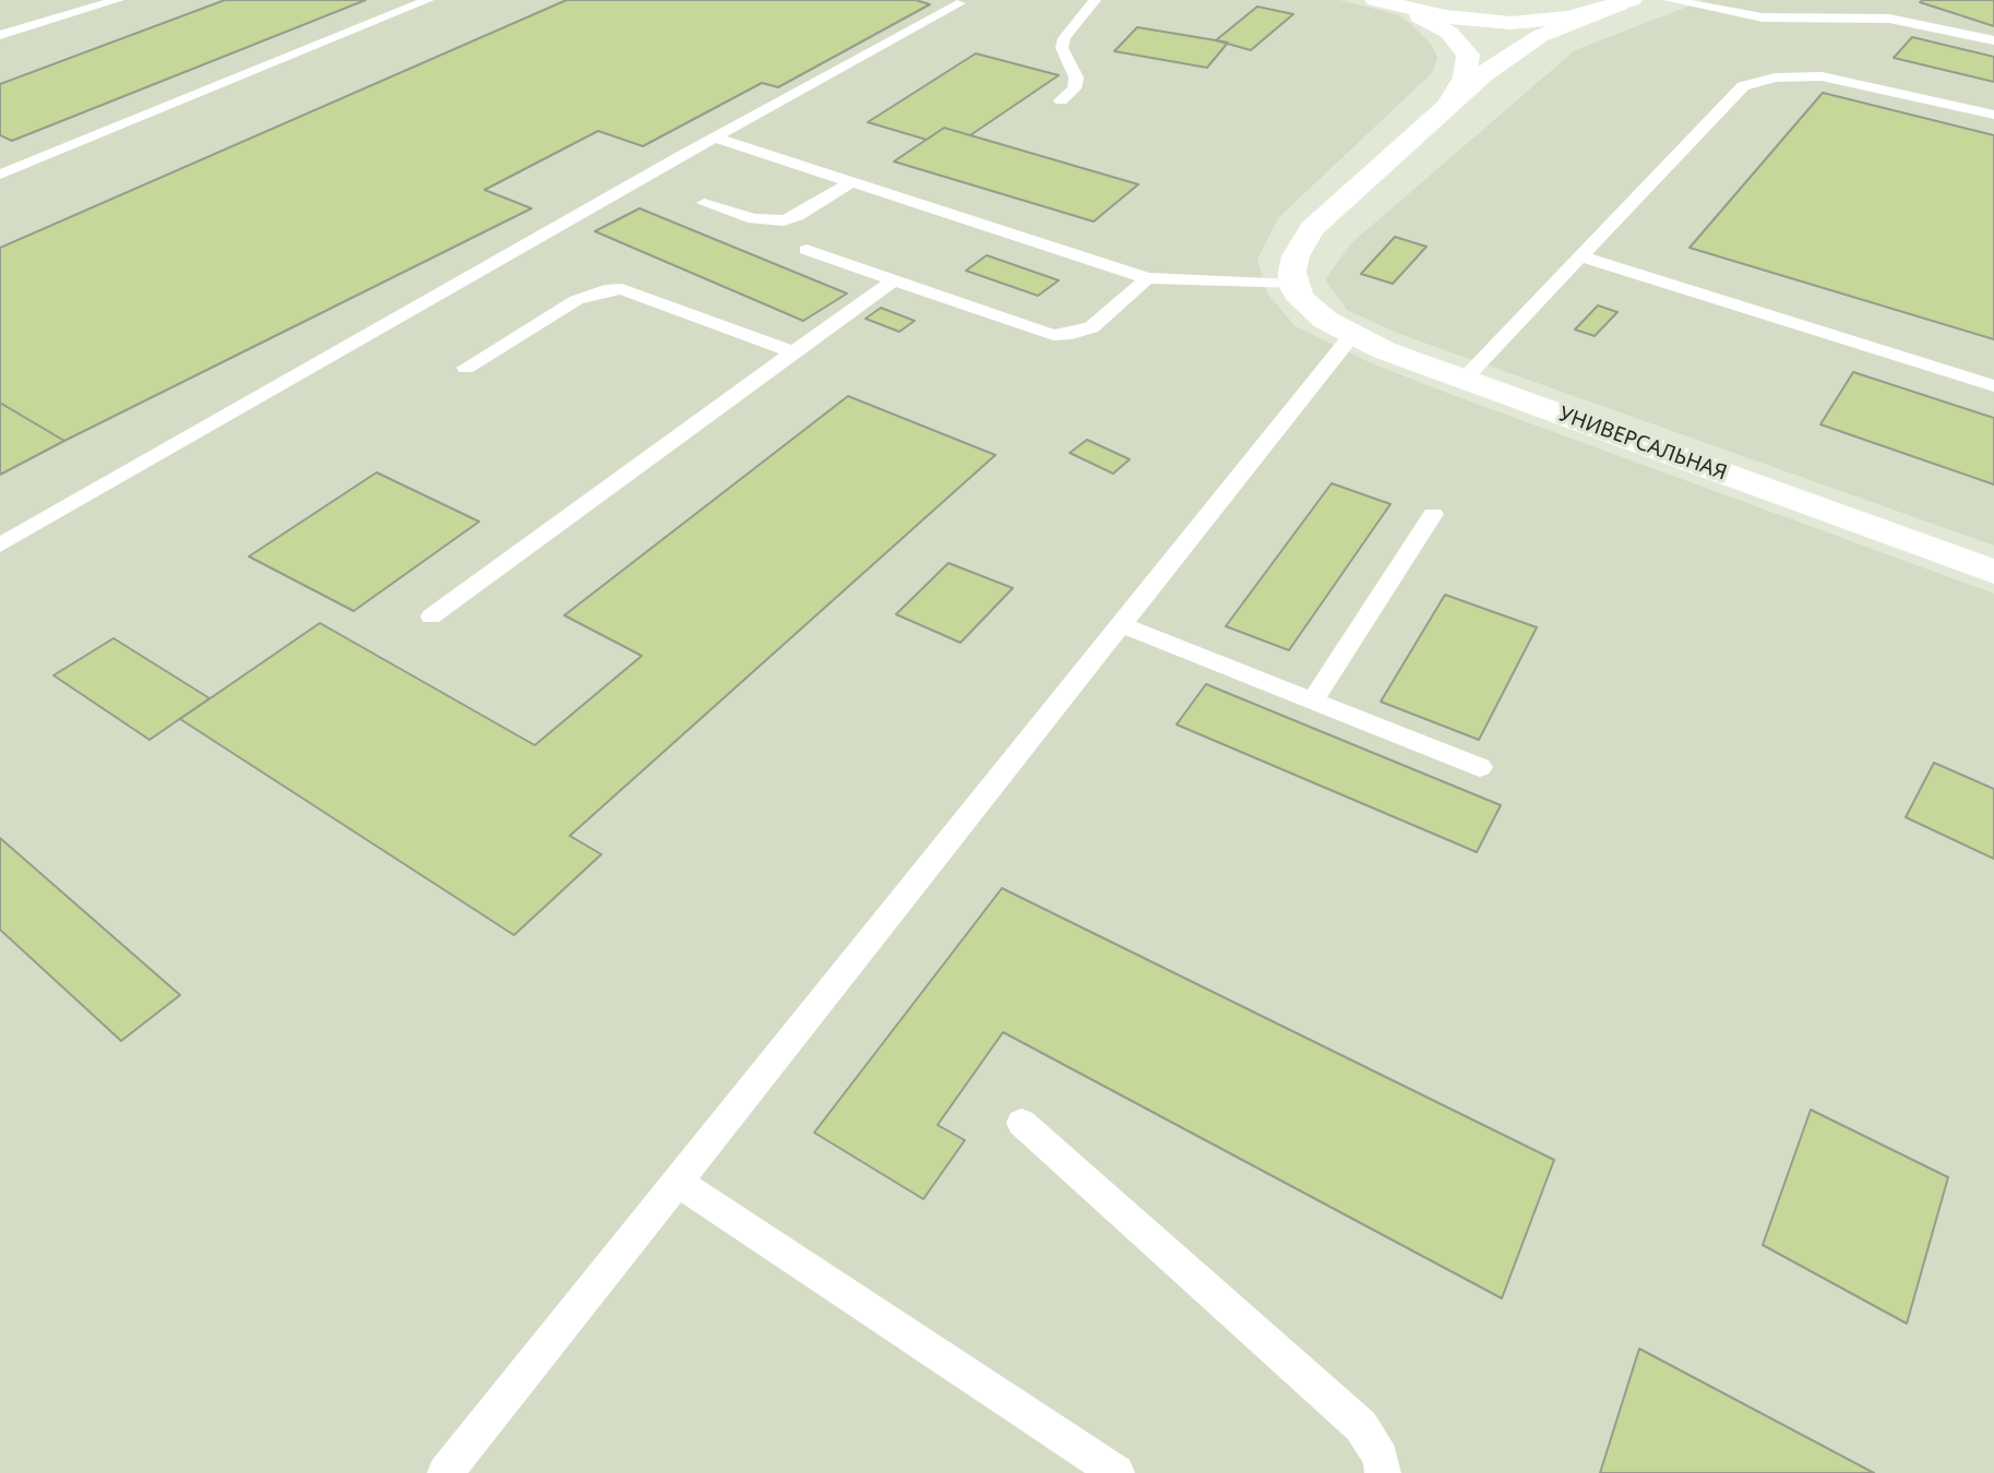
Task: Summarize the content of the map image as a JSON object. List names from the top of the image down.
{
  "streets": {
    "street": ["УНИВЕРСАЛЬНАЯ"]
  }
}
